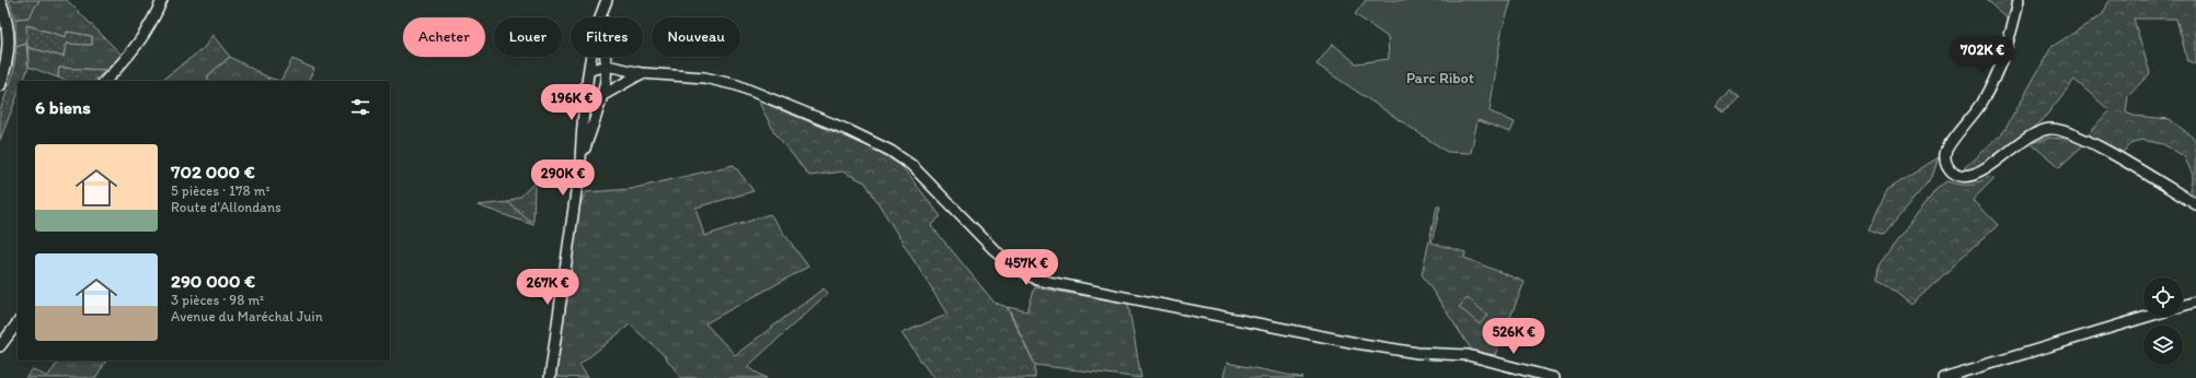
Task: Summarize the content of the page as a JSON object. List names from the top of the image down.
{
  "parks": ["Parc Ribot"],
  "page": {
    "chip": [
      "Acheter",
      "Louer",
      "Filtres",
      "Nouveau"
    ],
    "price": [
      "702K €",
      "196K €",
      "290K €",
      "457K €",
      "267K €",
      "526K €"
    ],
    "heading": "6 biens",
    "list": [
      {
        "name": "702 000 €",
        "note": "5 pièces · 178 m² · Route d'Allondans"
      },
      {
        "name": "290 000 €",
        "note": "3 pièces · 98 m² · Avenue du Maréchal Juin"
      }
    ]
  }
}
